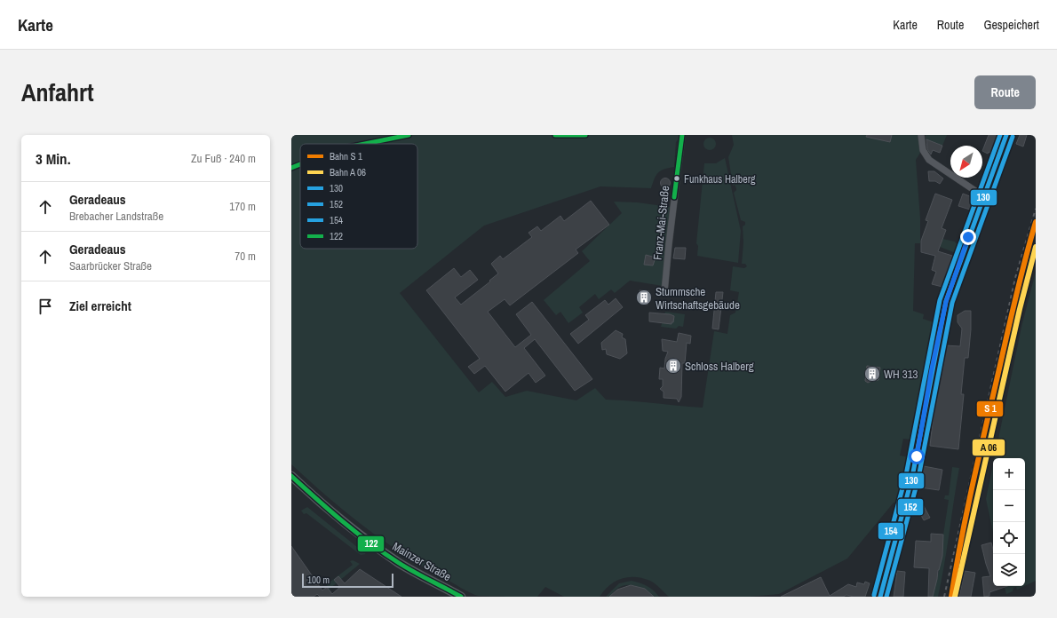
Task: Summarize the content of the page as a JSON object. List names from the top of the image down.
{
  "streets": {
    "main road": ["Mainzer Straße"],
    "street": ["Franz-Mai-Straße"]
  },
  "places": {
    "other": ["Funkhaus Halberg"],
    "building": ["Stummsche Wirtschaftsgebäude", "Schloss Halberg", "WH 313"]
  },
  "lines": [
    "transit line 130",
    "transit line 154",
    "transit line 122",
    "transit line 152"
  ],
  "legend": [
    "Bahn S 1",
    "Bahn A 06",
    "130",
    "152",
    "154",
    "122"
  ],
  "scale_bar": "100 m",
  "north": "bottom left",
  "page": {
    "header": "Karte",
    "nav": ["Karte", "Route", "Gespeichert"],
    "title": "Anfahrt",
    "buttons": "Route",
    "heading": ["3 Min.", "Zu Fuß · 240 m"],
    "list": [
      ["Geradeaus", "Brebacher Landstraße", "170 m"],
      ["Geradeaus", "Saarbrücker Straße", "70 m"],
      "Ziel erreicht"
    ],
    "map_buttons": ["+", "−"],
    "scale": "100 m"
  }
}
